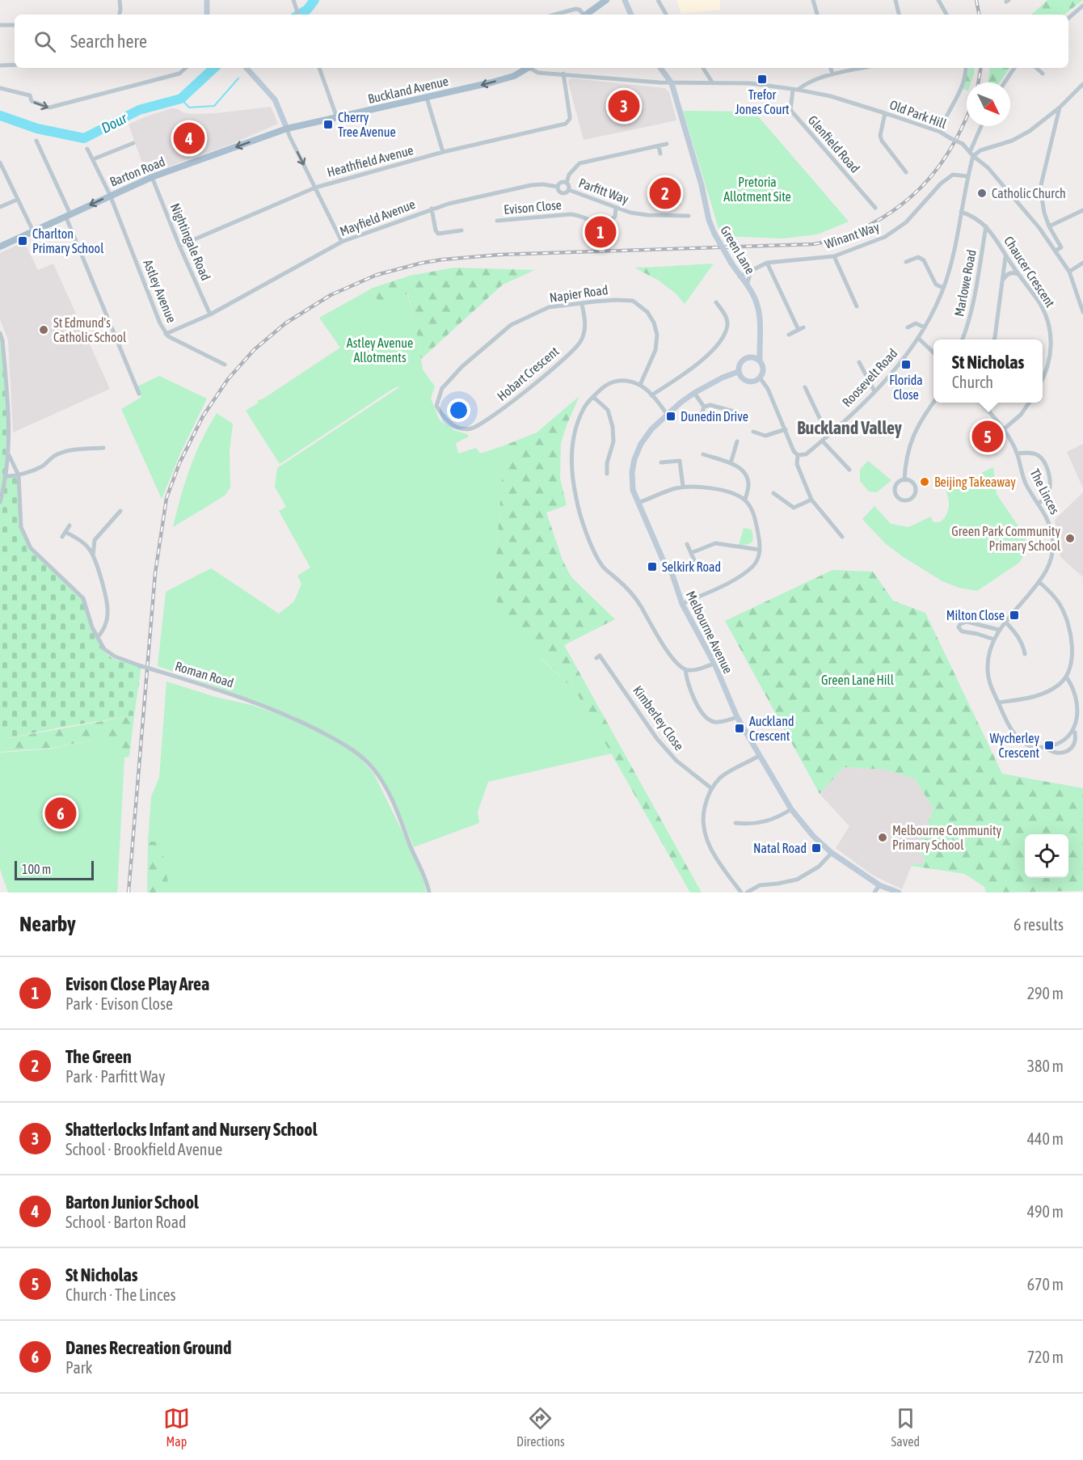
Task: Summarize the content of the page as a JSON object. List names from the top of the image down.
{
  "streets": {
    "main road": ["Buckland Avenue", "Barton Road"],
    "street": [
      "Old Park Hill",
      "Glenfield Road",
      "Heathfield Avenue",
      "Parfitt Way",
      "Evison Close",
      "Mayfield Avenue",
      "Winant Way",
      "Nightingale Road",
      "Green Lane",
      "Chaucer Crescent",
      "Marlowe Road",
      "Astley Avenue",
      "Napier Road",
      "Hobart Crescent",
      "Roosevelt Road",
      "The Linces",
      "Melbourne Avenue",
      "Roman Road",
      "Kimberley Close"
    ]
  },
  "crossings": [
    ["Buckland Avenue", "Barton Road"],
    ["Old Park Hill", "Glenfield Road"],
    ["Old Park Hill", "Heathfield Avenue"],
    ["Old Park Hill", "Green Lane"],
    ["Old Park Hill", "Roosevelt Road"],
    ["Heathfield Avenue", "Nightingale Road"],
    ["Barton Road", "Nightingale Road"],
    ["Barton Road", "Astley Avenue"],
    ["Parfitt Way", "Evison Close"],
    ["Parfitt Way", "Mayfield Avenue"],
    ["Mayfield Avenue", "Nightingale Road"],
    ["Mayfield Avenue", "Astley Avenue"],
    ["Winant Way", "Green Lane"],
    ["Winant Way", "Roosevelt Road"],
    ["Green Lane", "Melbourne Avenue"],
    ["Chaucer Crescent", "Marlowe Road"],
    ["Chaucer Crescent", "Roosevelt Road"],
    ["Napier Road", "Hobart Crescent"]
  ],
  "one_way": ["Buckland Avenue", "Barton Road"],
  "districts": ["Buckland Valley"],
  "water": ["Dour"],
  "parks": ["Pretoria Allotment Site", "Astley Avenue Allotments", "Green Lane Hill"],
  "places": {
    "transit": [
      "Trefor Jones Court",
      "Cherry Tree Avenue",
      "Charlton Primary School",
      "Florida Close",
      "Dunedin Drive",
      "Selkirk Road",
      "Milton Close",
      "Auckland Crescent",
      "Wycherley Crescent",
      "Natal Road"
    ],
    "other": [
      "Catholic Church",
      "St Edmund's Catholic School",
      "Beijing Takeaway",
      "Green Park Community Primary School",
      "Melbourne Community Primary School"
    ]
  },
  "scale_bar": "100 m",
  "north": "bottom right",
  "page": {
    "search": "Search here",
    "pins": [
      "3",
      "4",
      "2",
      "1",
      "5",
      "6"
    ],
    "popup": ["St Nicholas", "Church"],
    "scale": "100 m",
    "heading": ["Nearby", "6 results"],
    "list": [
      {
        "mark": "1",
        "name": "Evison Close Play Area",
        "note": "Park · Evison Close",
        "value": "290 m"
      },
      {
        "mark": "2",
        "name": "The Green",
        "note": "Park · Parfitt Way",
        "value": "380 m"
      },
      {
        "mark": "3",
        "name": "Shatterlocks Infant and Nursery School",
        "note": "School · Brookfield Avenue",
        "value": "440 m"
      },
      {
        "mark": "4",
        "name": "Barton Junior School",
        "note": "School · Barton Road",
        "value": "490 m"
      },
      {
        "mark": "5",
        "name": "St Nicholas",
        "note": "Church · The Linces",
        "value": "670 m"
      },
      {
        "mark": "6",
        "name": "Danes Recreation Ground",
        "note": "Park",
        "value": "720 m"
      }
    ],
    "nav": ["Map", "Directions", "Saved"]
  }
}
